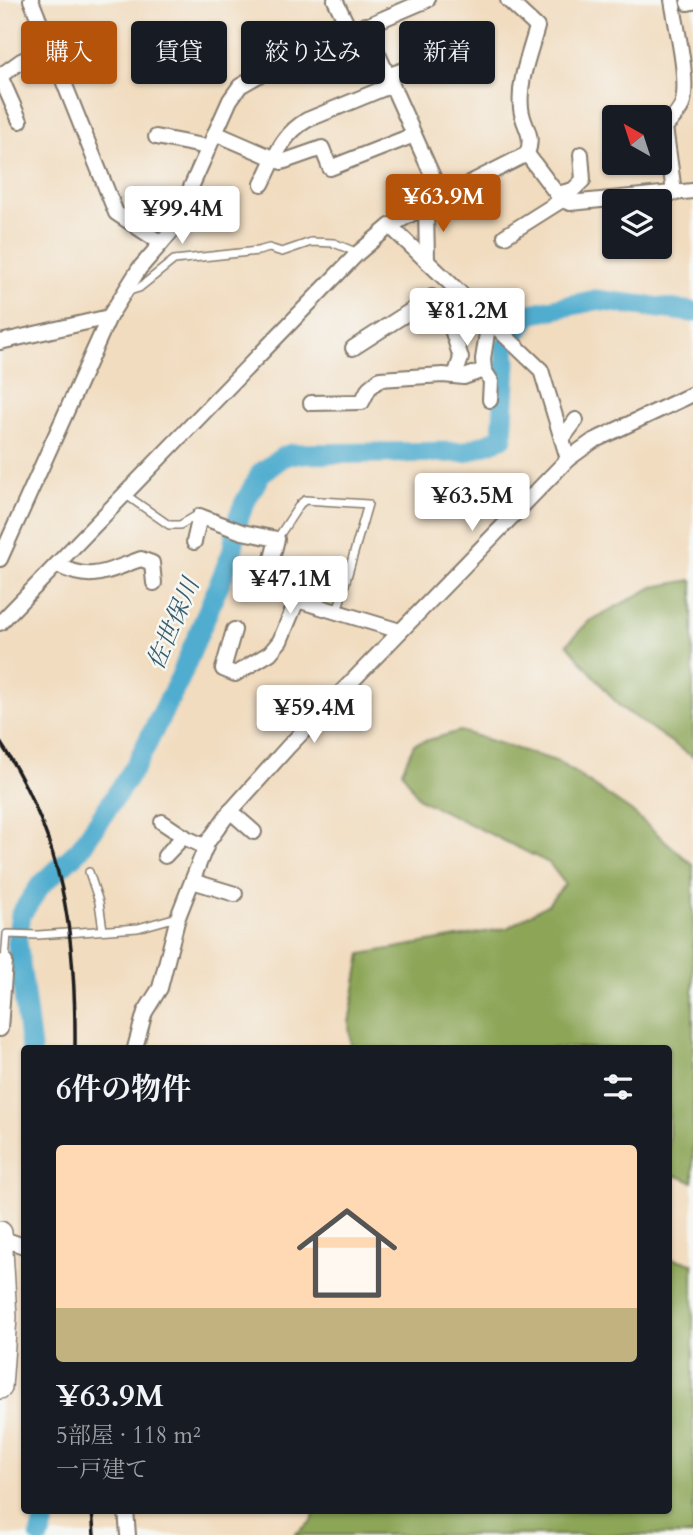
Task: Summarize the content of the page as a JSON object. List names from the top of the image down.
{
  "water": ["佐世保川"],
  "north": "top left",
  "page": {
    "chip": [
      "購入",
      "賃貸",
      "絞り込み",
      "新着"
    ],
    "price": [
      "¥63.9M",
      "¥99.4M",
      "¥81.2M",
      "¥63.5M",
      "¥47.1M",
      "¥59.4M"
    ],
    "heading": "6件の物件",
    "list": [
      {
        "name": "¥63.9M",
        "note": "5部屋 · 118 m² · 一戸建て"
      }
    ]
  }
}
